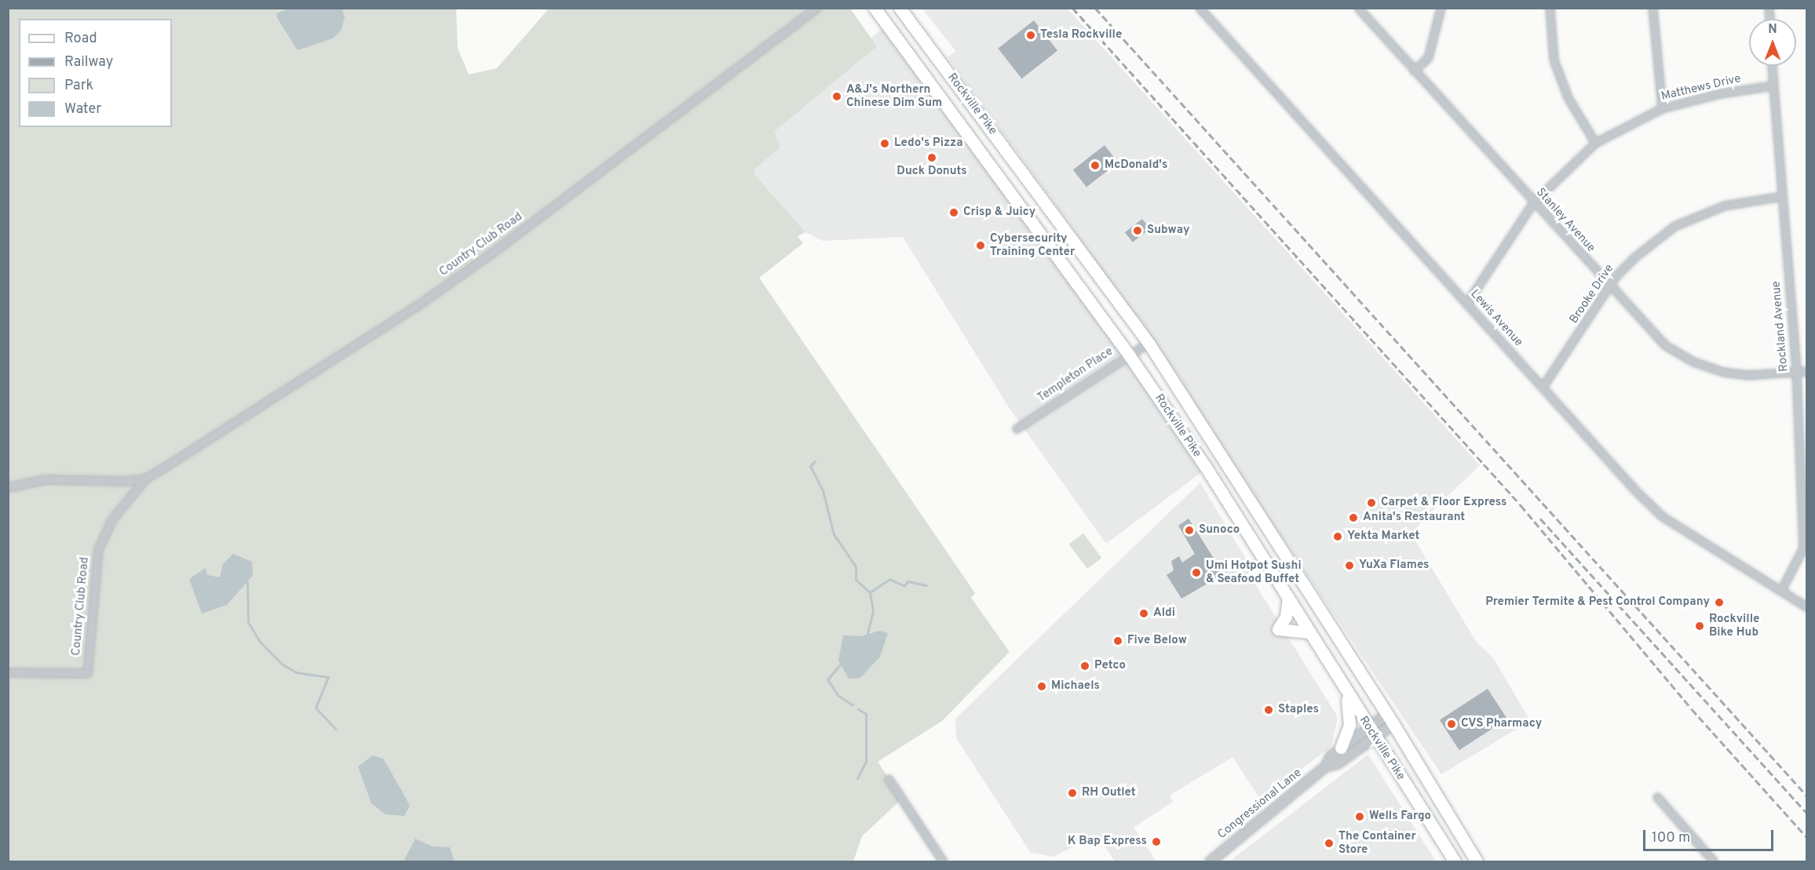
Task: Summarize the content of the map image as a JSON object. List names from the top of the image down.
{
  "streets": {
    "main road": ["Rockville Pike"],
    "street": [
      "Matthews Drive",
      "Stanley Avenue",
      "Country Club Road",
      "Brooke Drive",
      "Lewis Avenue",
      "Rockland Avenue",
      "Templeton Place",
      "Congressional Lane"
    ]
  },
  "crossings": [
    ["Matthews Drive", "Stanley Avenue"],
    ["Matthews Drive", "Lewis Avenue"],
    ["Matthews Drive", "Rockland Avenue"],
    ["Rockville Pike", "Templeton Place"],
    ["Rockville Pike", "Congressional Lane"],
    ["Stanley Avenue", "Brooke Drive"],
    ["Stanley Avenue", "Rockland Avenue"],
    ["Brooke Drive", "Lewis Avenue"],
    ["Brooke Drive", "Rockland Avenue"],
    ["Lewis Avenue", "Rockland Avenue"]
  ],
  "places": [
    "Tesla Rockville",
    "A&J's Northern Chinese Dim Sum",
    "Ledo's Pizza",
    "Duck Donuts",
    "McDonald's",
    "Crisp & Juicy",
    "Subway",
    "Cybersecurity Training Center",
    "Carpet & Floor Express",
    "Anita's Restaurant",
    "Sunoco",
    "Yekta Market",
    "YuXa Flames",
    "Umi Hotpot Sushi & Seafood Buffet",
    "Premier Termite & Pest Control Company",
    "Aldi",
    "Rockville Bike Hub",
    "Five Below",
    "Petco",
    "Michaels",
    "Staples",
    "CVS Pharmacy",
    "RH Outlet",
    "Wells Fargo",
    "K Bap Express",
    "The Container Store"
  ],
  "legend": [
    "Road",
    "Railway",
    "Park",
    "Water"
  ],
  "scale_bar": "100 m",
  "north": "top"
}
